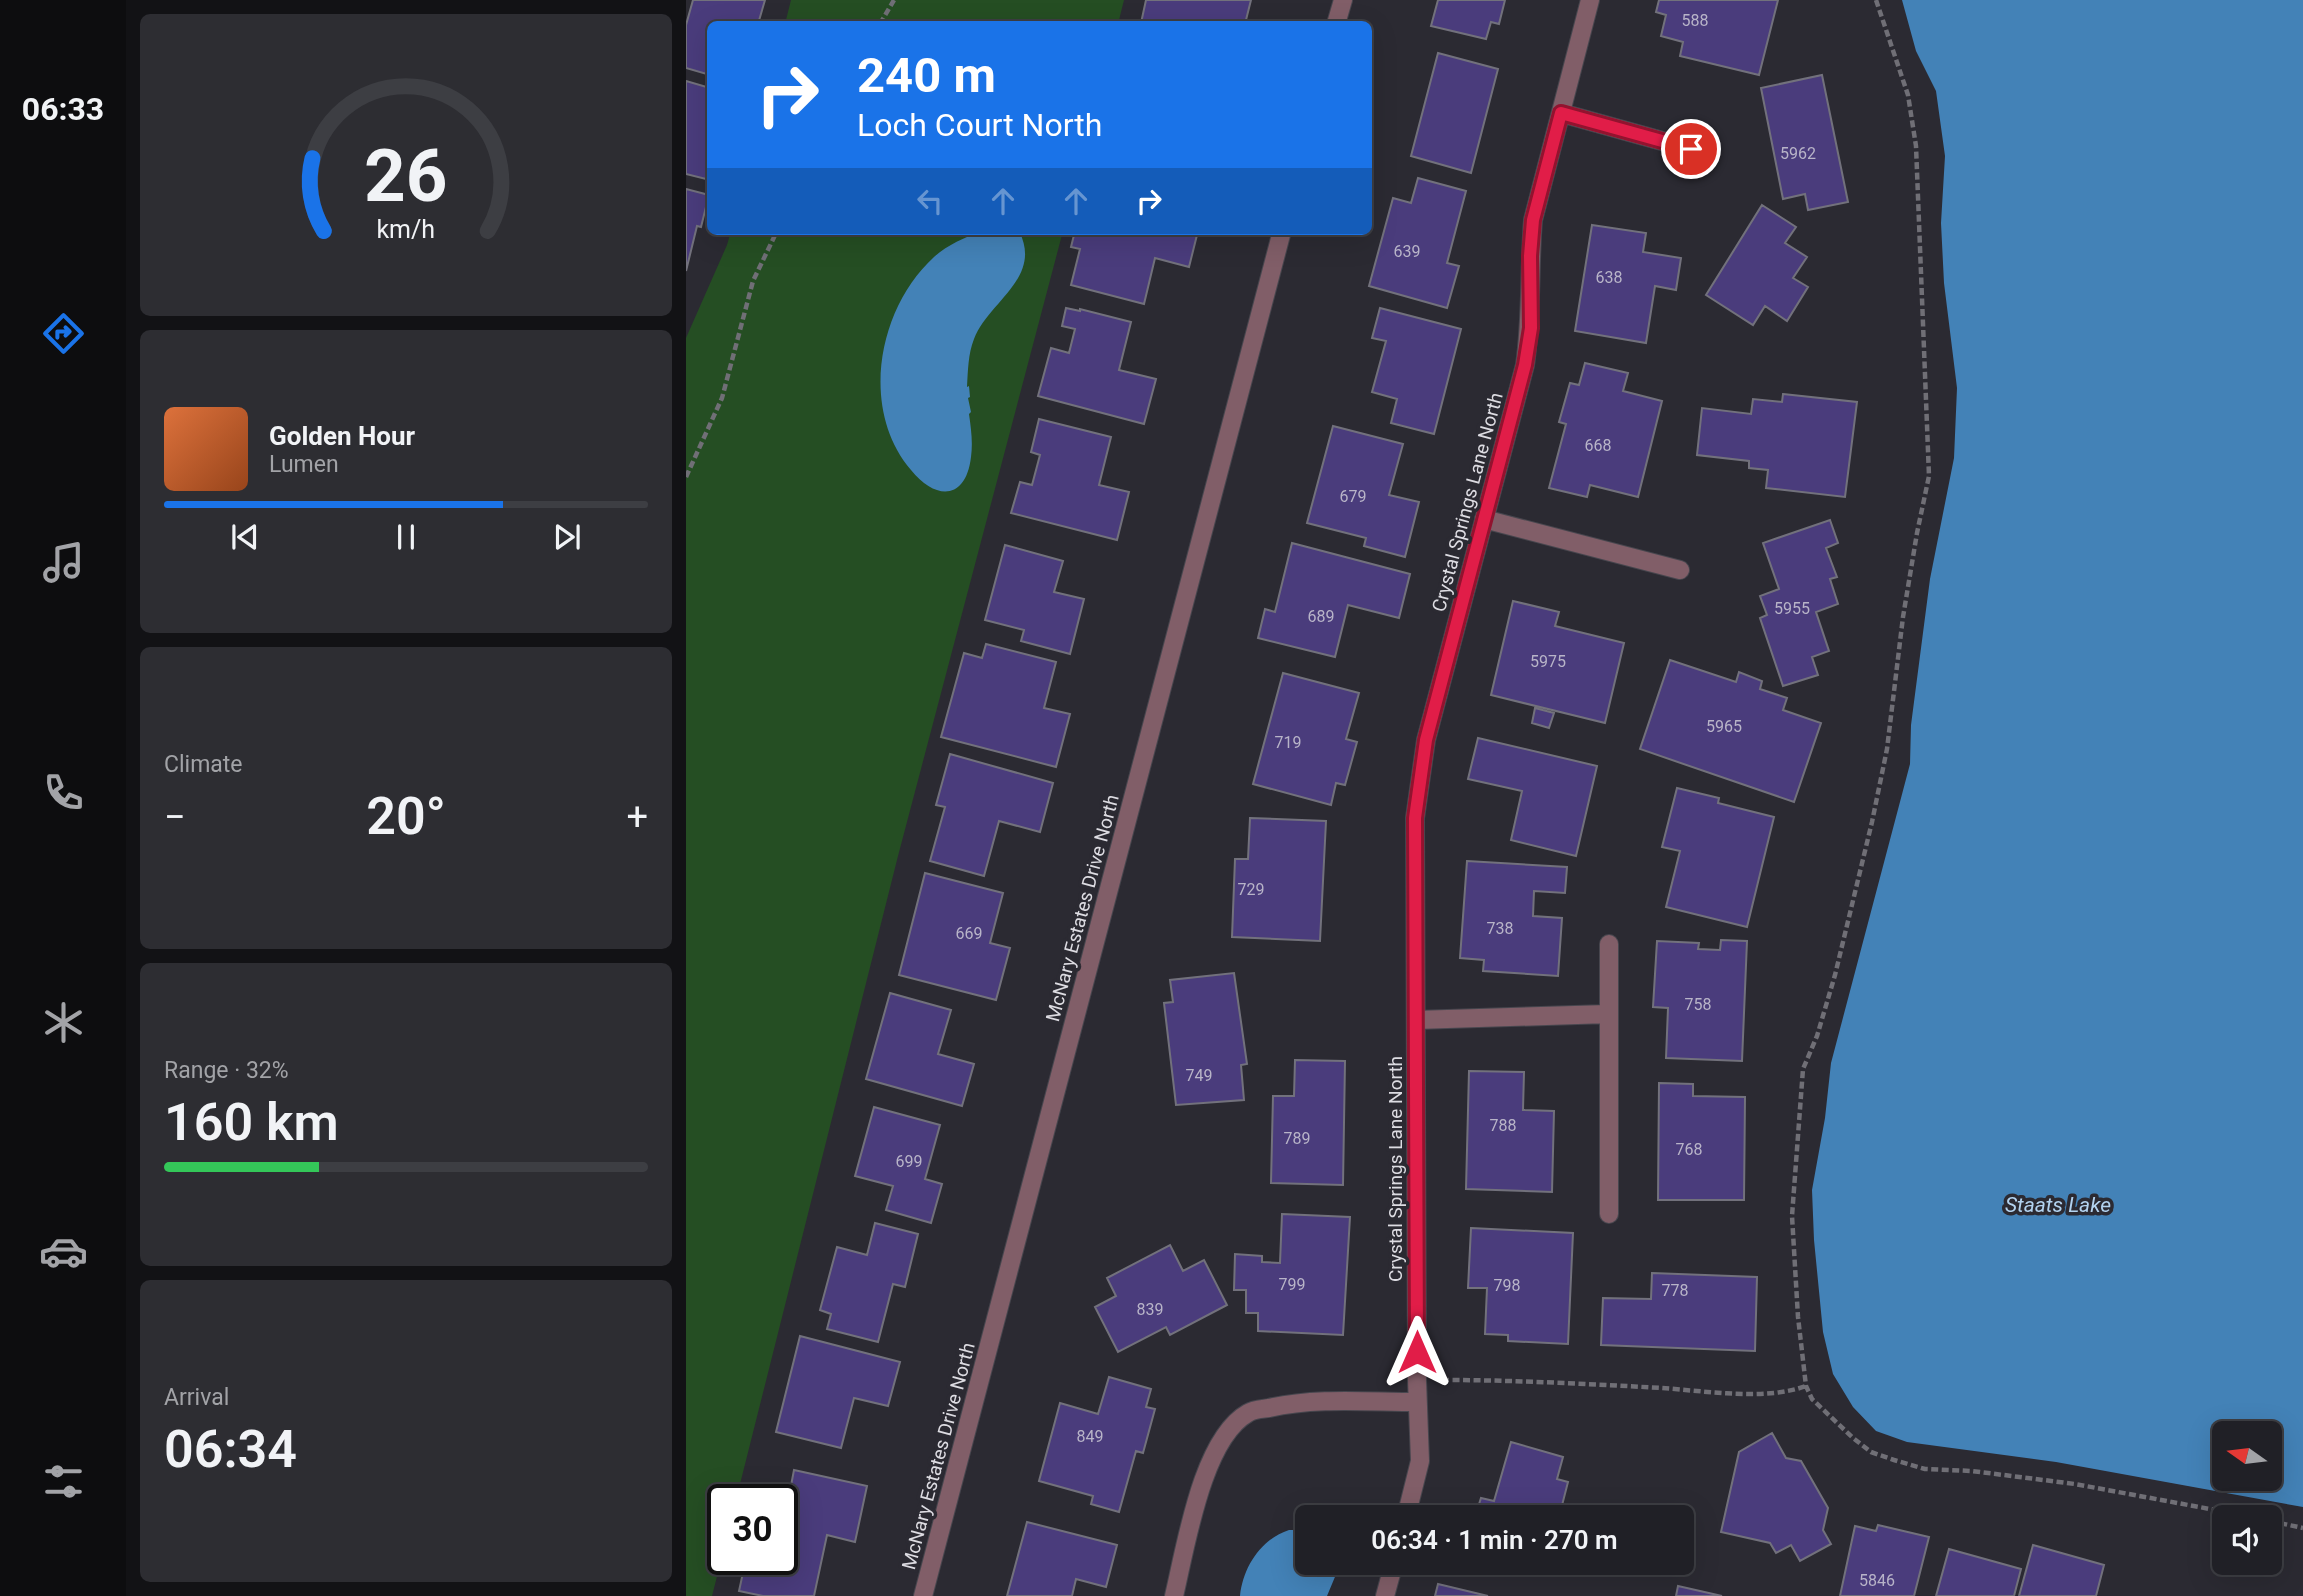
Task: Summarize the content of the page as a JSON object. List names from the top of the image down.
{
  "streets": {
    "street": ["Crystal Springs Lane North", "McNary Estates Drive North"]
  },
  "water": ["Staats Lake"],
  "house_numbers": [
    "588",
    "5962",
    "639",
    "638",
    "668",
    "679",
    "5955",
    "689",
    "5975",
    "5965",
    "719",
    "729",
    "738",
    "669",
    "758",
    "749",
    "788",
    "789",
    "768",
    "699",
    "799",
    "798",
    "778",
    "839",
    "849",
    "5846"
  ],
  "north": "left",
  "page": {
    "tabs": "06:33",
    "turn": ["240 m", "Loch Court North"],
    "song": ["Golden Hour", "Lumen"],
    "tile": [
      "Climate",
      ["Range · 32%", "160 km"],
      ["Arrival", "06:34"]
    ],
    "heat": ["−", "20°", "+"],
    "limit": "30",
    "trip": "06:34 · 1 min · 270 m",
    "gauge": ["26", "km/h"]
  }
}
